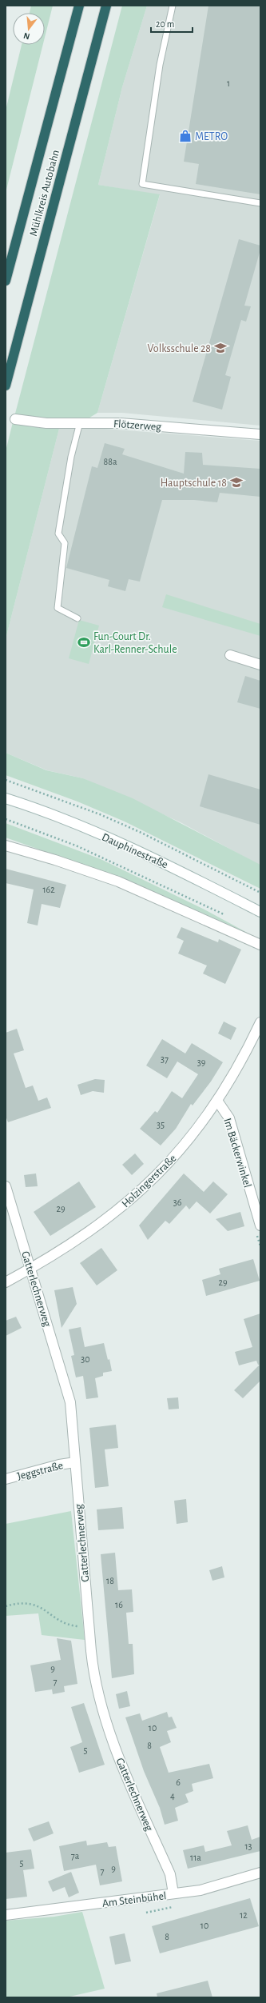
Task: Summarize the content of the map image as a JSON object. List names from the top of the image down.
{
  "streets": {
    "highway": ["Mühlkreis Autobahn"],
    "street": [
      "Flötzerweg",
      "Dauphinestraße",
      "Im Bäckerwinkel",
      "Holzingerstraße",
      "Gatterlechnerweg",
      "Jeggstraße",
      "Am Steinbühel"
    ]
  },
  "crossings": [
    ["Im Bäckerwinkel", "Holzingerstraße"],
    ["Holzingerstraße", "Gatterlechnerweg"],
    ["Gatterlechnerweg", "Jeggstraße"],
    ["Gatterlechnerweg", "Am Steinbühel"]
  ],
  "places": {
    "shop": ["METRO"],
    "school or university": ["Volksschule 28", "Hauptschule 18"],
    "sports": ["Fun-Court Dr. Karl-Renner-Schule"]
  },
  "house_numbers": [
    "1",
    "88a",
    "162",
    "37",
    "39",
    "35",
    "36",
    "29",
    "29",
    "30",
    "18",
    "16",
    "9",
    "7",
    "10",
    "8",
    "5",
    "6",
    "4",
    "13",
    "7a",
    "11a",
    "5",
    "9",
    "7",
    "12",
    "10",
    "8"
  ],
  "scale_bar": "20 m",
  "north": "bottom"
}
